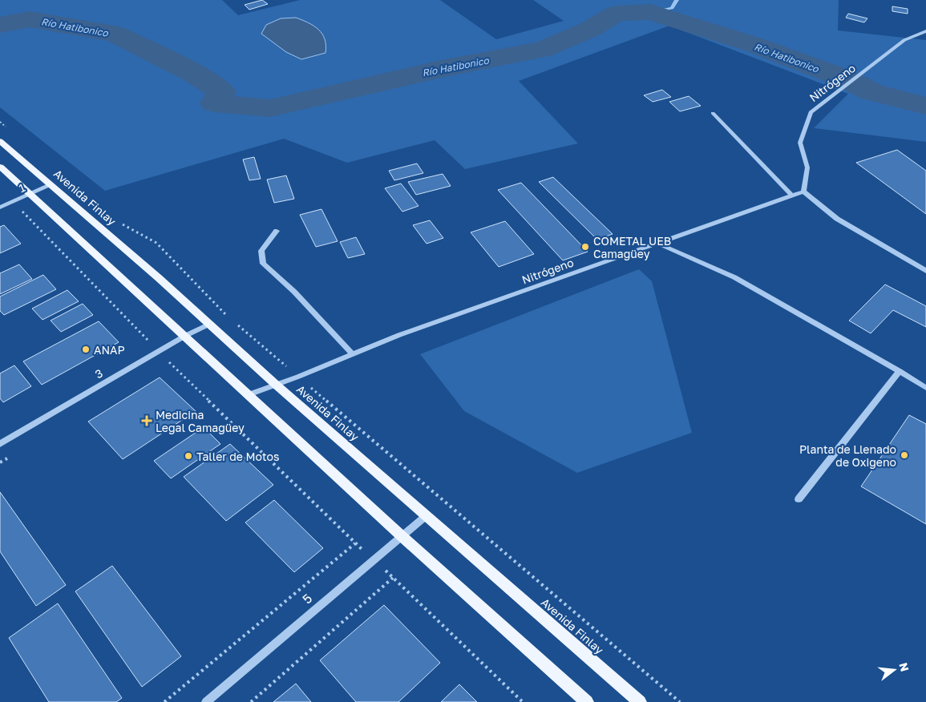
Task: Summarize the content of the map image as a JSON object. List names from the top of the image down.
{
  "streets": {
    "main road": ["Avenida Finlay"],
    "street": [
      "Nitrógeno",
      "1",
      "3",
      "5"
    ]
  },
  "crossings": [
    ["Nitrógeno", "Avenida Finlay"],
    ["1", "Avenida Finlay"],
    ["Avenida Finlay", "3"],
    ["Avenida Finlay", "5"]
  ],
  "water": ["Río Hatibonico"],
  "places": {
    "other": [
      "COMETAL UEB Camagüey",
      "ANAP",
      "Planta de Llenado de Oxigeno",
      "Taller de Motos"
    ],
    "health": ["Medicina Legal Camagüey"]
  },
  "north": "right"
}
